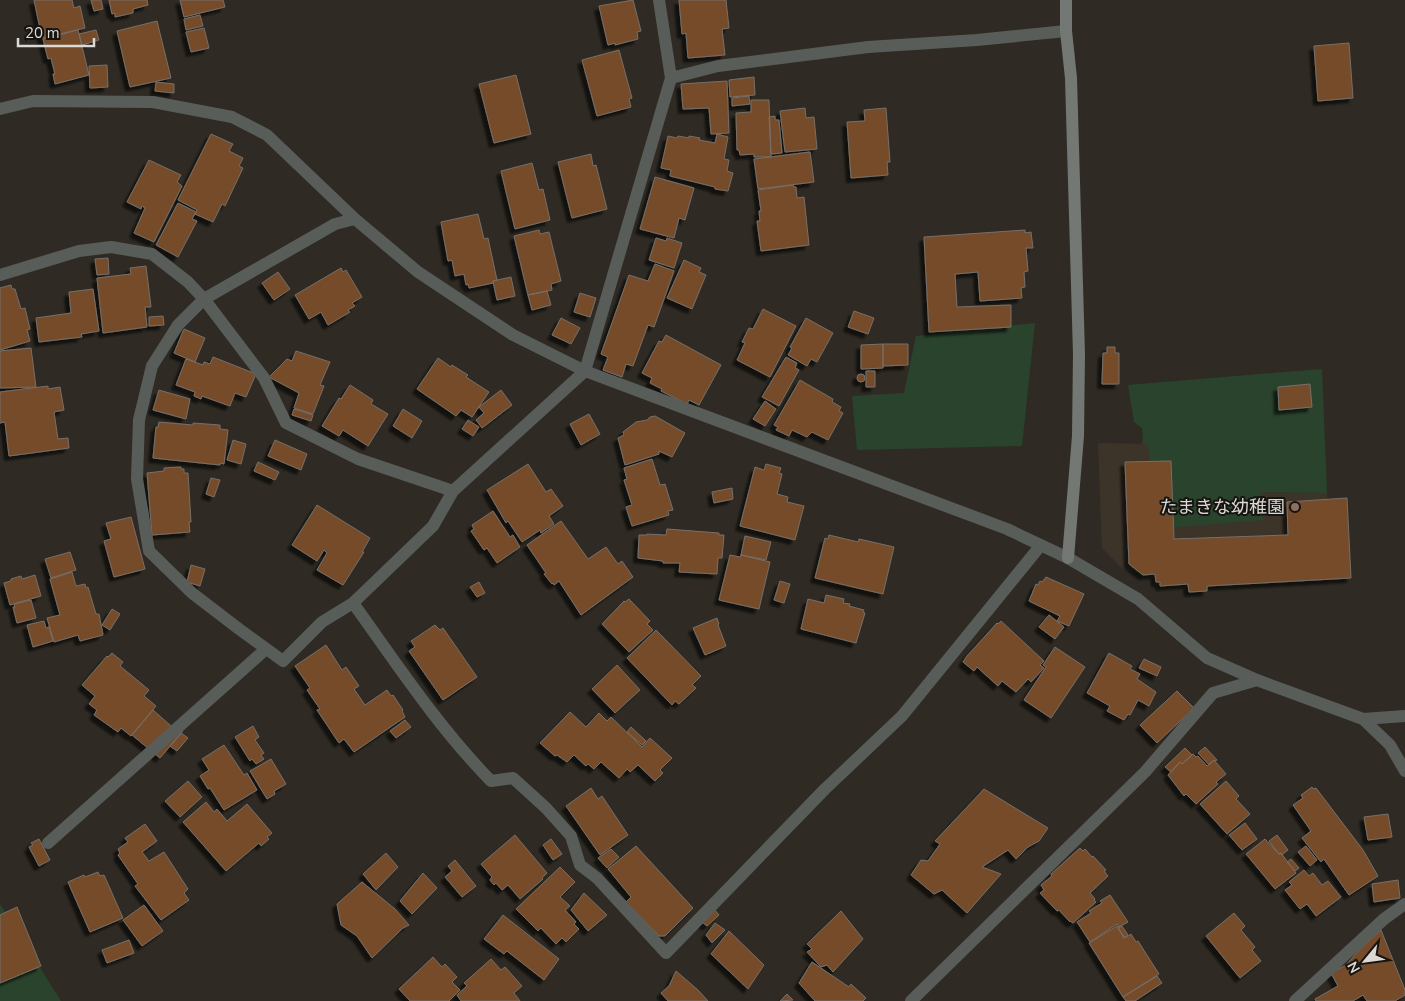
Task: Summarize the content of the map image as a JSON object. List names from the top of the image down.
{
  "places": ["たまきな幼稚園"],
  "scale_bar": "20 m",
  "north": "bottom left"
}
